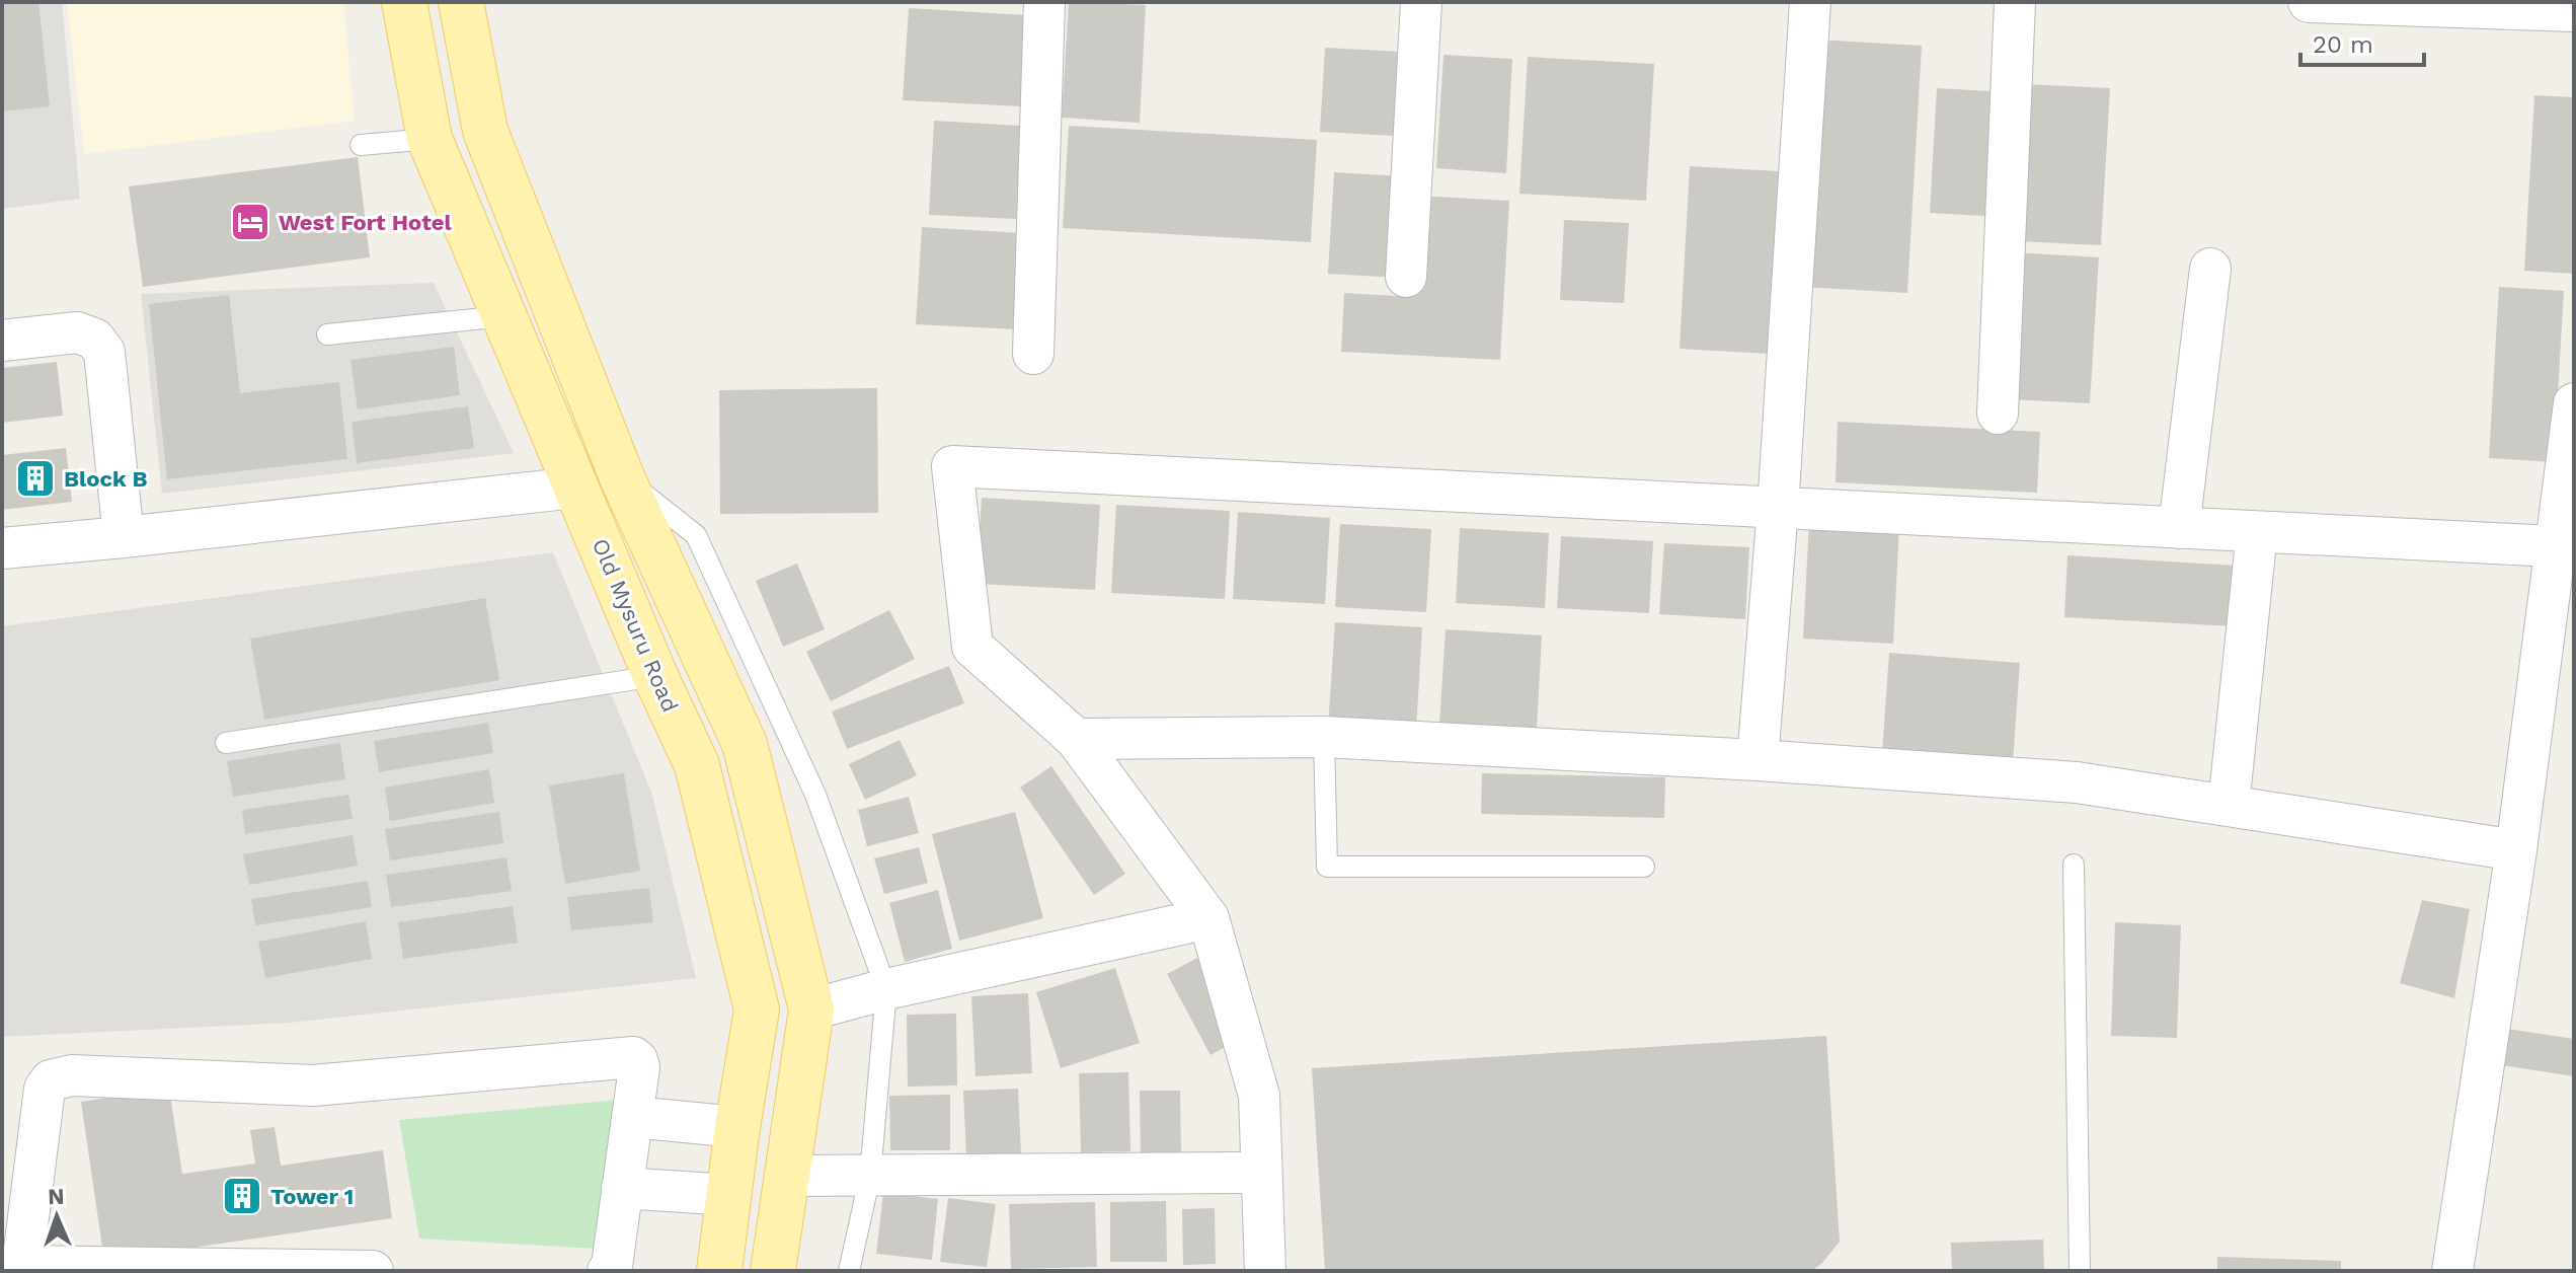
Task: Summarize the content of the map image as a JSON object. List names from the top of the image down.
{
  "streets": {
    "main road": ["Old Mysuru Road"]
  },
  "places": {
    "hotel": ["West Fort Hotel"],
    "building": ["Block B", "Tower 1"]
  },
  "scale_bar": "20 m",
  "north": "top"
}
